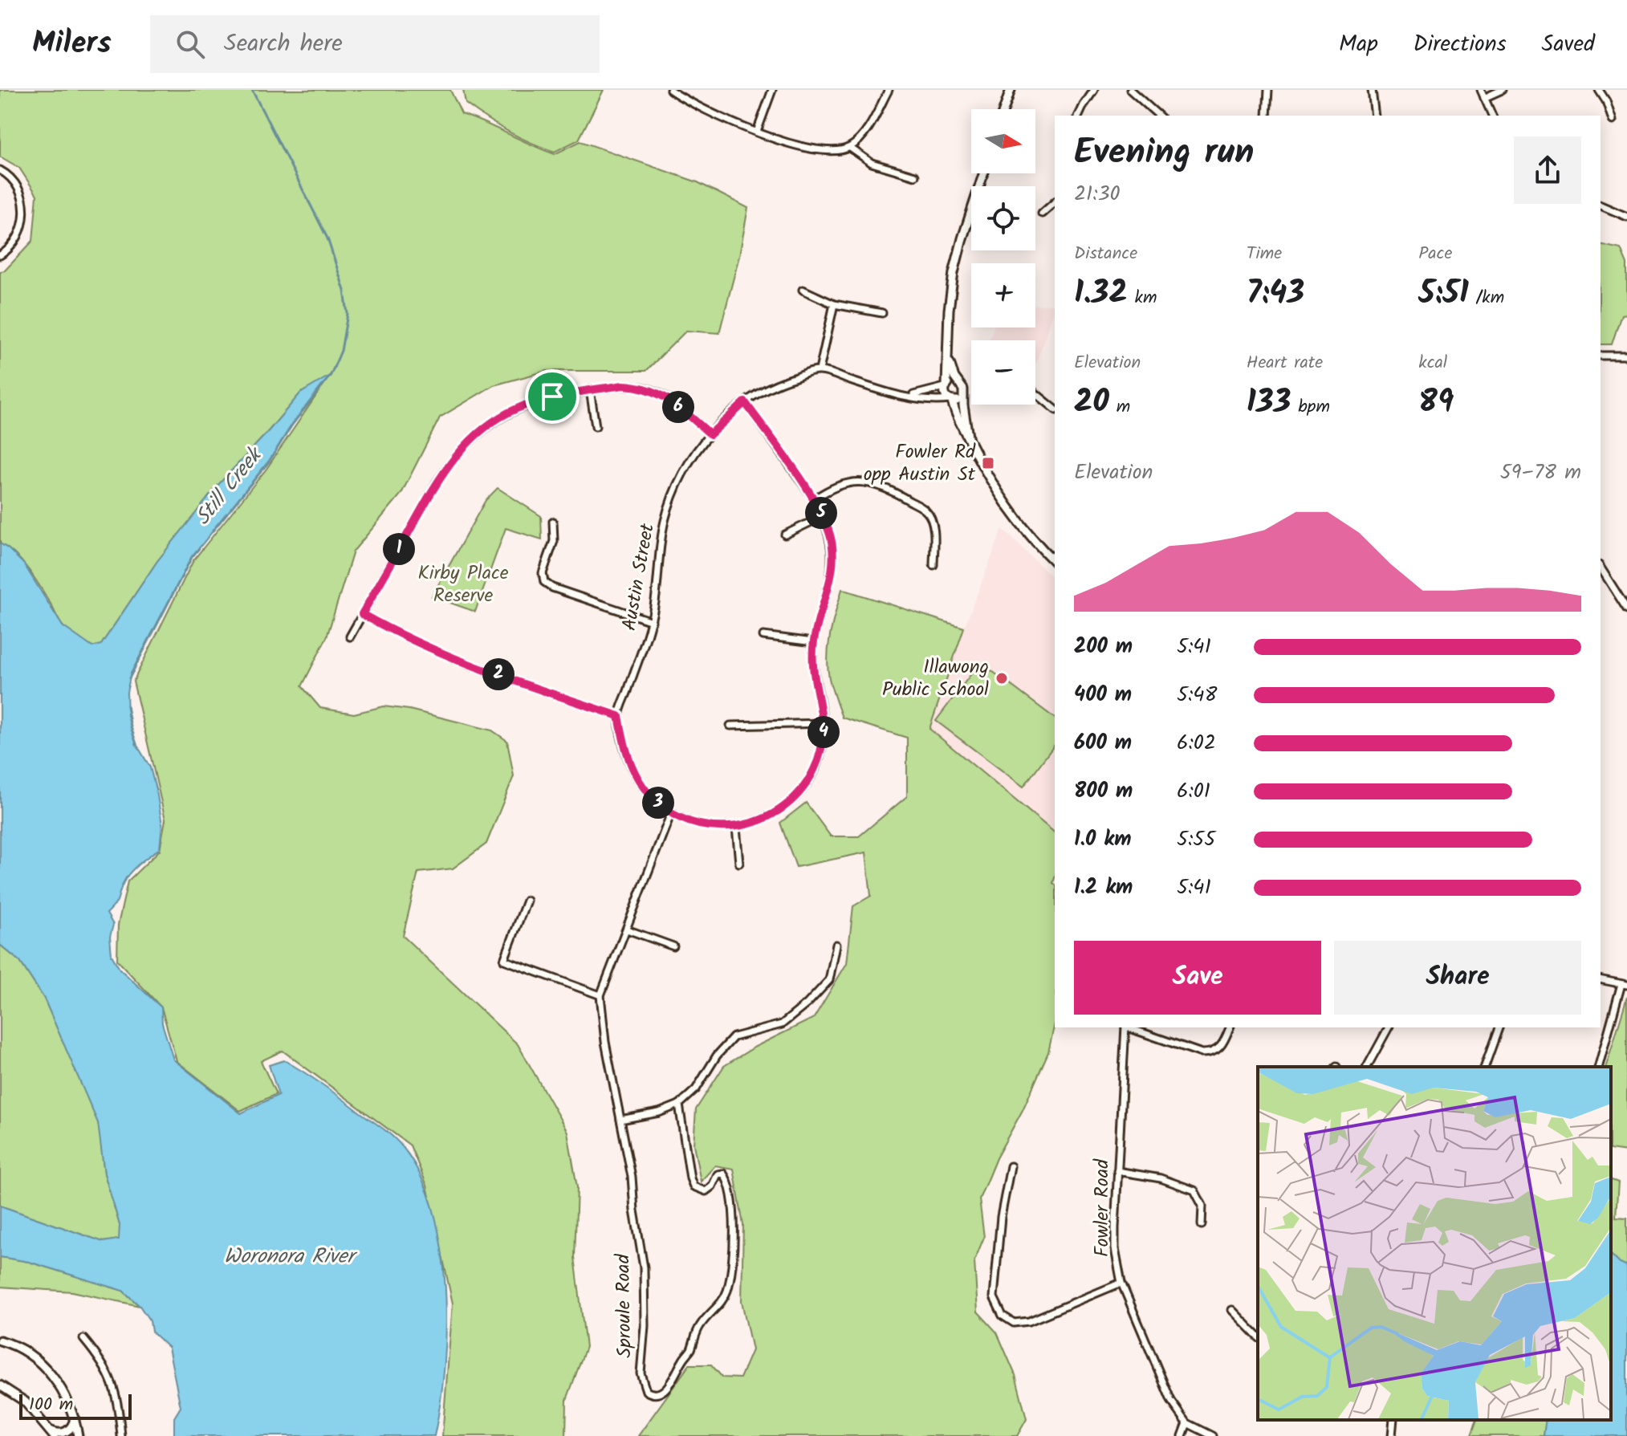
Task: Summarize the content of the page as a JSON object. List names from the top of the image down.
{
  "streets": {
    "street": ["Austin Street", "Fowler Road", "Sproule Road"]
  },
  "water": ["Still Creek", "Woronora River"],
  "parks": ["Kirby Place Reserve"],
  "places": {
    "transit": ["Fowler Rd opp Austin St"],
    "other": ["Illawong Public School"]
  },
  "scale_bar": "100 m",
  "north": "right",
  "page": {
    "header": "Milers",
    "search": "Search here",
    "nav": ["Map", "Directions", "Saved"],
    "map_buttons": ["+", "−"],
    "heading": ["Evening run", "21:30"],
    "stats": [
      ["Distance", "1.32 km"],
      ["Time", "7:43"],
      ["Pace", "5:51 /km"],
      ["Elevation", "20 m"],
      ["Heart rate", "133 bpm"],
      ["kcal", "89"]
    ],
    "pins": [
      "6",
      "5",
      "1",
      "2",
      "4",
      "3"
    ],
    "chart": ["Elevation", "59–78 m"],
    "list": [
      {
        "name": "200 m",
        "note": "5:41"
      },
      {
        "name": "400 m",
        "note": "5:48"
      },
      {
        "name": "600 m",
        "note": "6:02"
      },
      {
        "name": "800 m",
        "note": "6:01"
      },
      {
        "name": "1.0 km",
        "note": "5:55"
      },
      {
        "name": "1.2 km",
        "note": "5:41"
      }
    ],
    "buttons": ["Save", "Share"],
    "scale": "100 m"
  }
}
